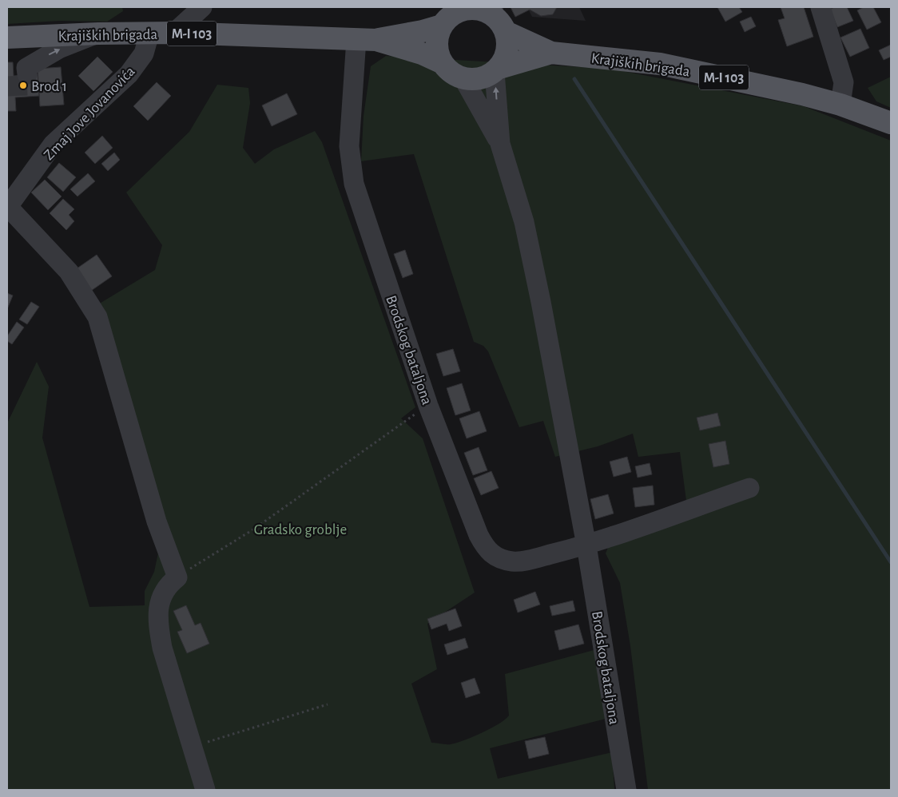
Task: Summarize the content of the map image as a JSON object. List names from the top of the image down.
{
  "streets": {
    "main road": ["M-I 103", "Krajiških brigada"],
    "street": ["Zmaj Jove Jovanovića", "Brodskog bataljona"]
  },
  "crossings": [
    ["M-I 103", "Krajiških brigada"],
    ["M-I 103", "Brodskog bataljona"],
    ["Krajiških brigada", "Zmaj Jove Jovanovića"],
    ["Krajiških brigada", "Brodskog bataljona"]
  ],
  "parks": ["Gradsko groblje"],
  "places": ["Brod 1"]
}
